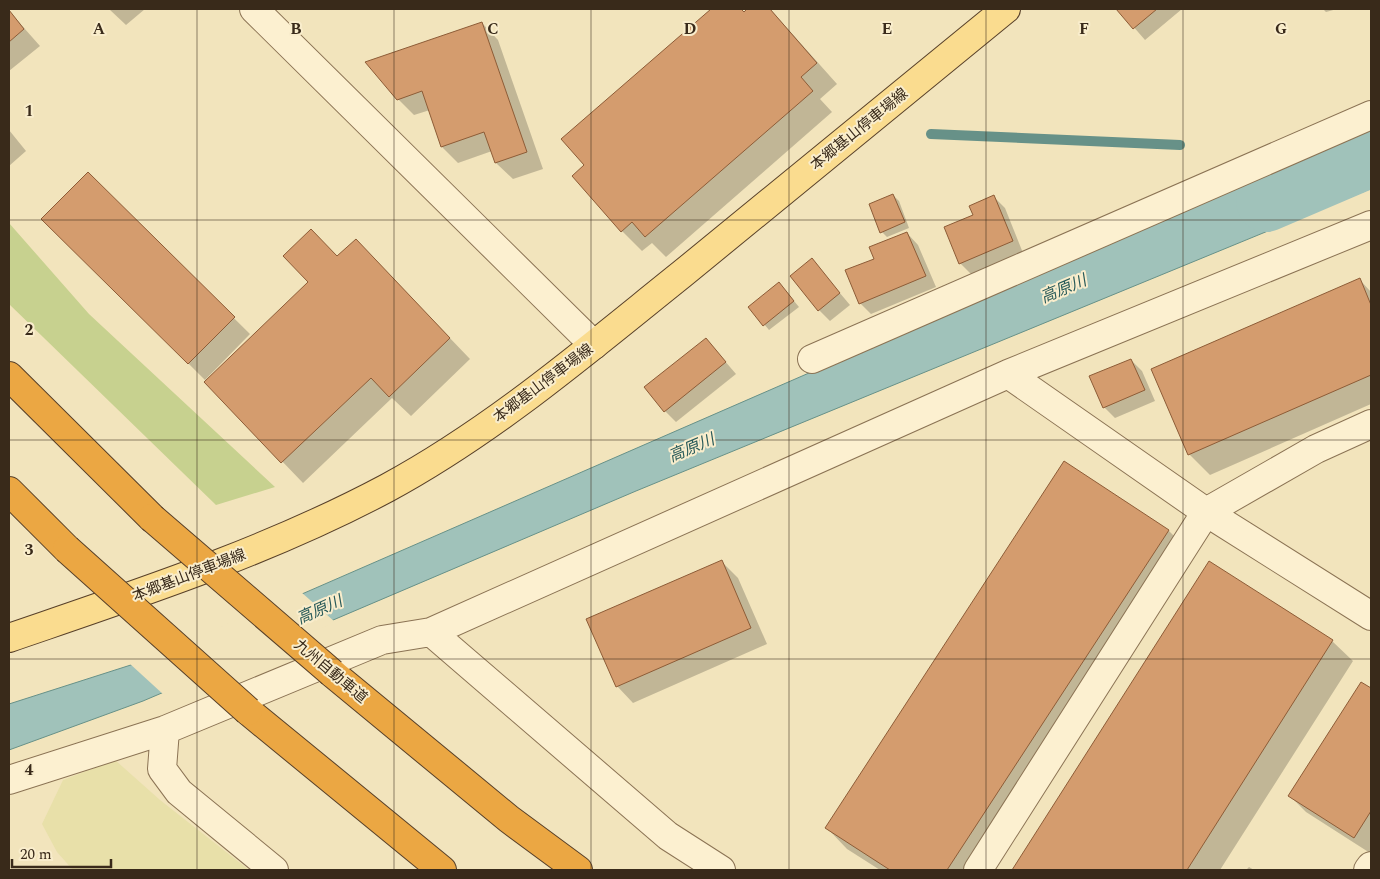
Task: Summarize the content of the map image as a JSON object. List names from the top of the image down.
{
  "streets": {
    "highway": ["九州自動車道"],
    "main road": ["本郷基山停車場線"]
  },
  "water": ["高原川"],
  "scale_bar": "20 m",
  "grid": {
    "columns": [
      "A",
      "B",
      "C",
      "D",
      "E",
      "F",
      "G"
    ],
    "rows": [
      "1",
      "2",
      "3",
      "4"
    ]
  }
}
